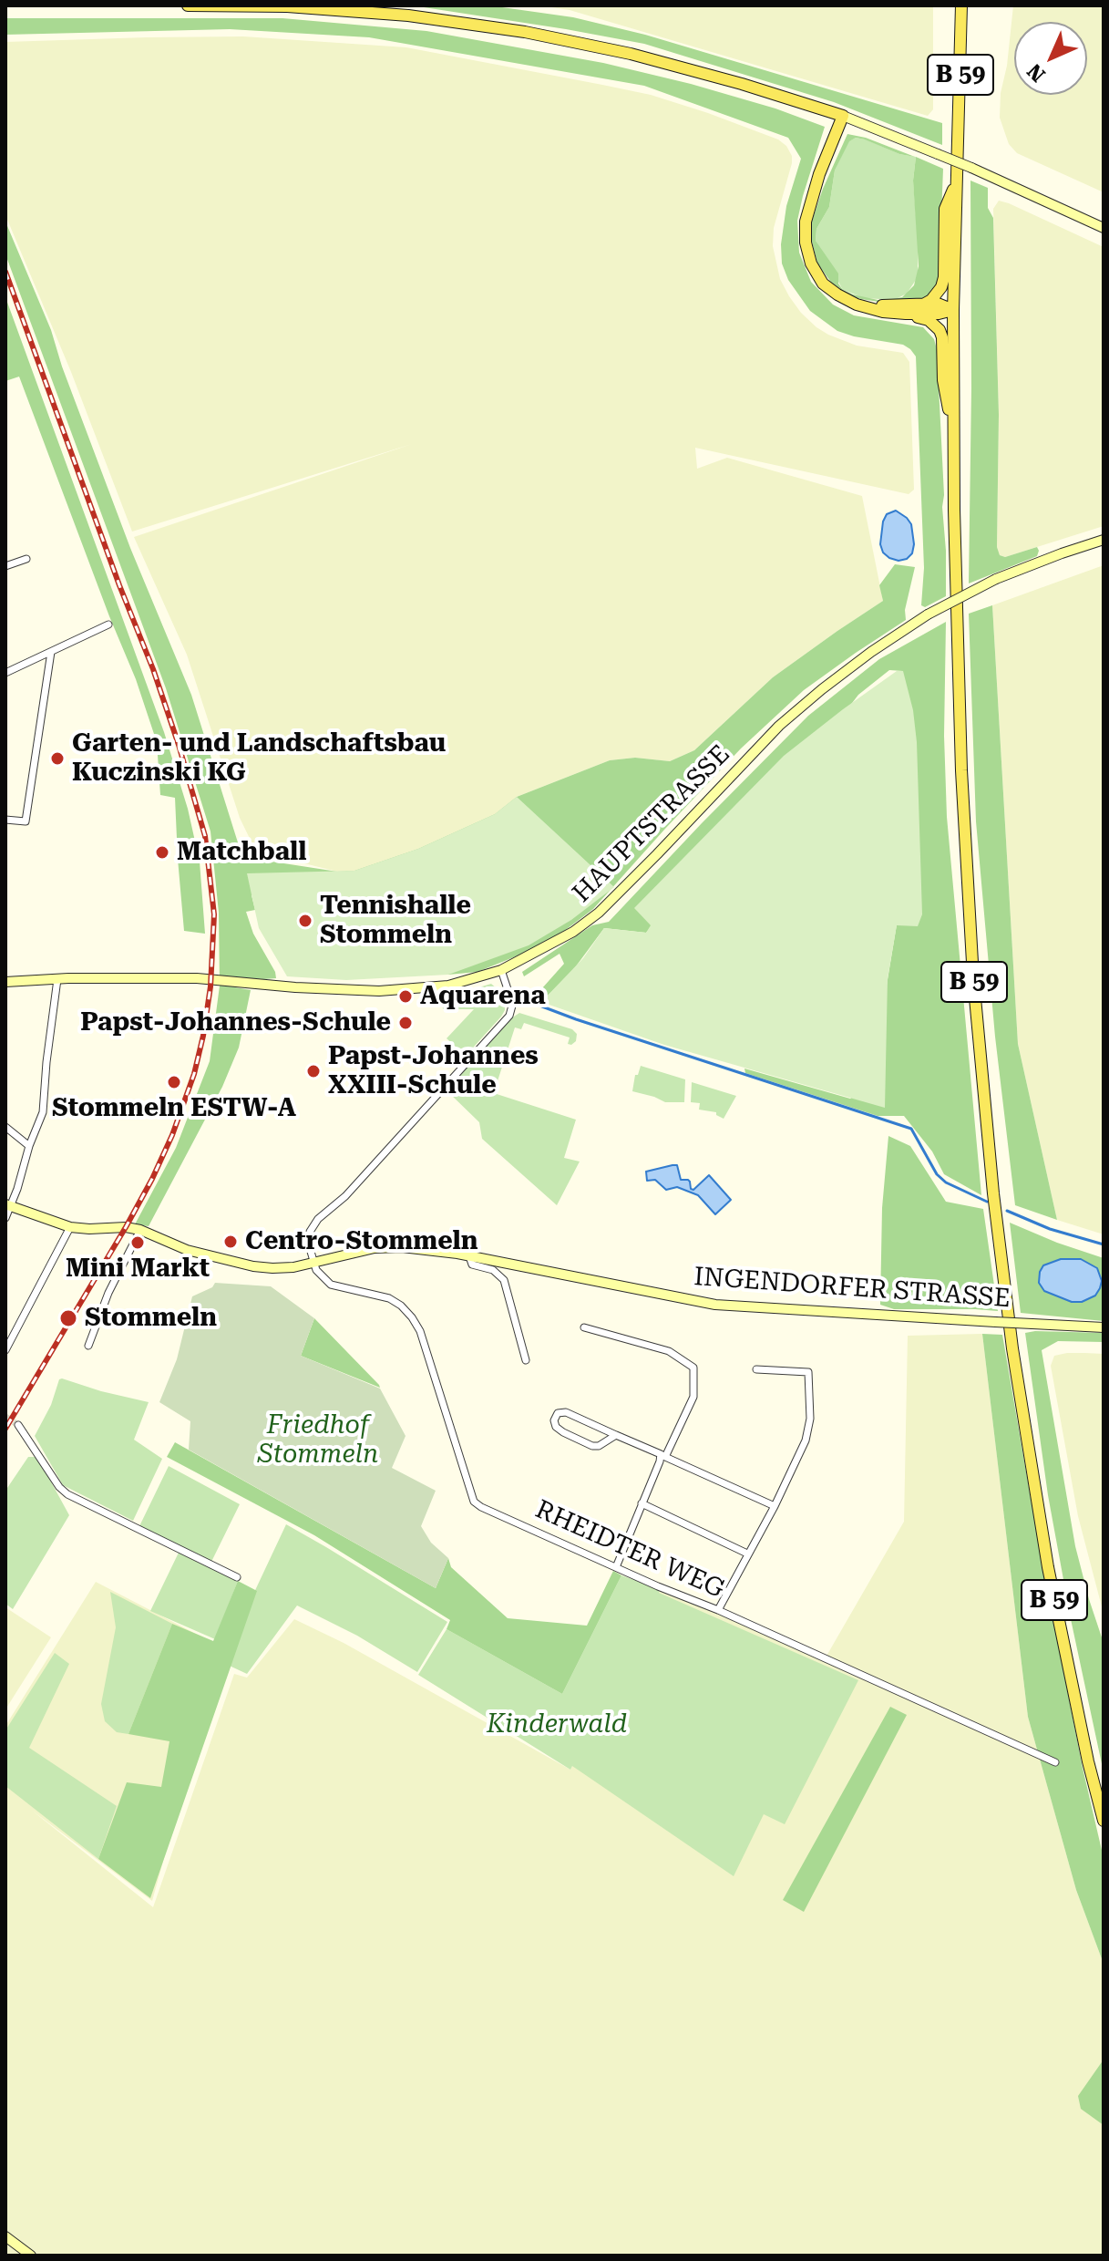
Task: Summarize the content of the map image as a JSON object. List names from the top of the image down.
{
  "streets": {
    "main road": ["B 59"],
    "street": ["HAUPTSTRASSE", "INGENDORFER STRASSE", "RHEIDTER WEG"]
  },
  "crossings": [
    ["INGENDORFER STRASSE", "RHEIDTER WEG"]
  ],
  "parks": ["Friedhof Stommeln", "Kinderwald"],
  "places": [
    "Garten- und Landschaftsbau Kuczinski KG",
    "Matchball",
    "Tennishalle Stommeln",
    "Aquarena",
    "Papst-Johannes-Schule",
    "Papst-Johannes XXIII-Schule",
    "Stommeln ESTW-A",
    "Centro-Stommeln",
    "Mini Markt",
    "Stommeln"
  ],
  "north": "bottom left"
}
